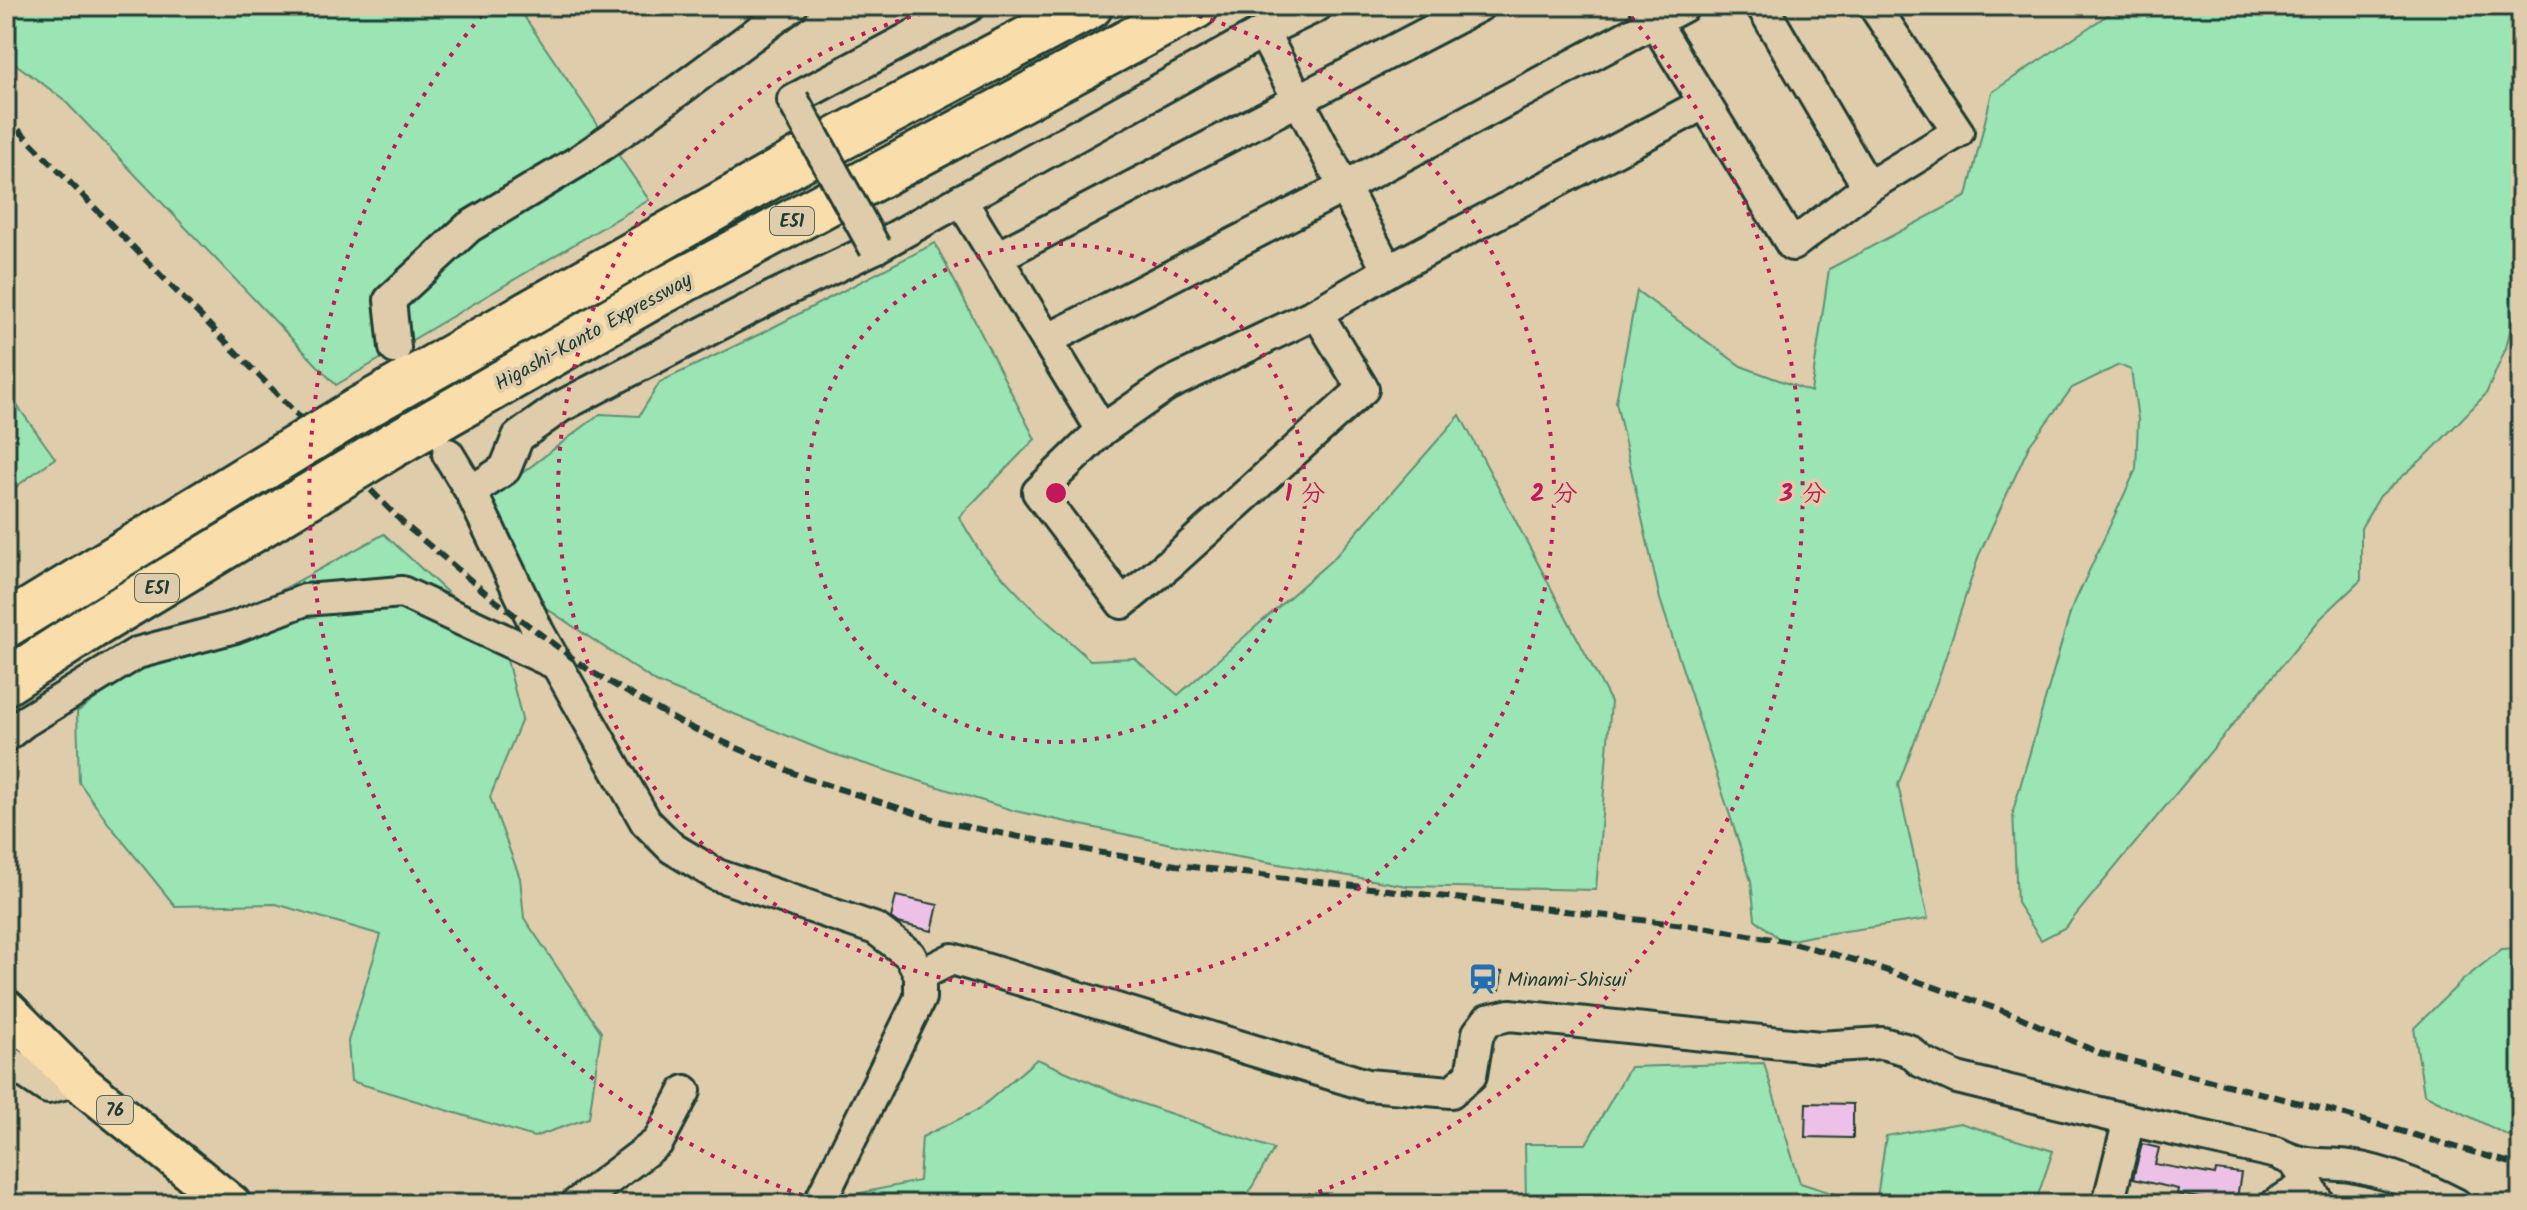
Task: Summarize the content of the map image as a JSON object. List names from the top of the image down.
{
  "streets": {
    "highway": ["E51", "Higashi-Kanto Expressway"],
    "main road": ["76"]
  },
  "places": {
    "station": ["Minami-Shisui"]
  },
  "rings": ["1 分", "2 分", "3 分"]
}
